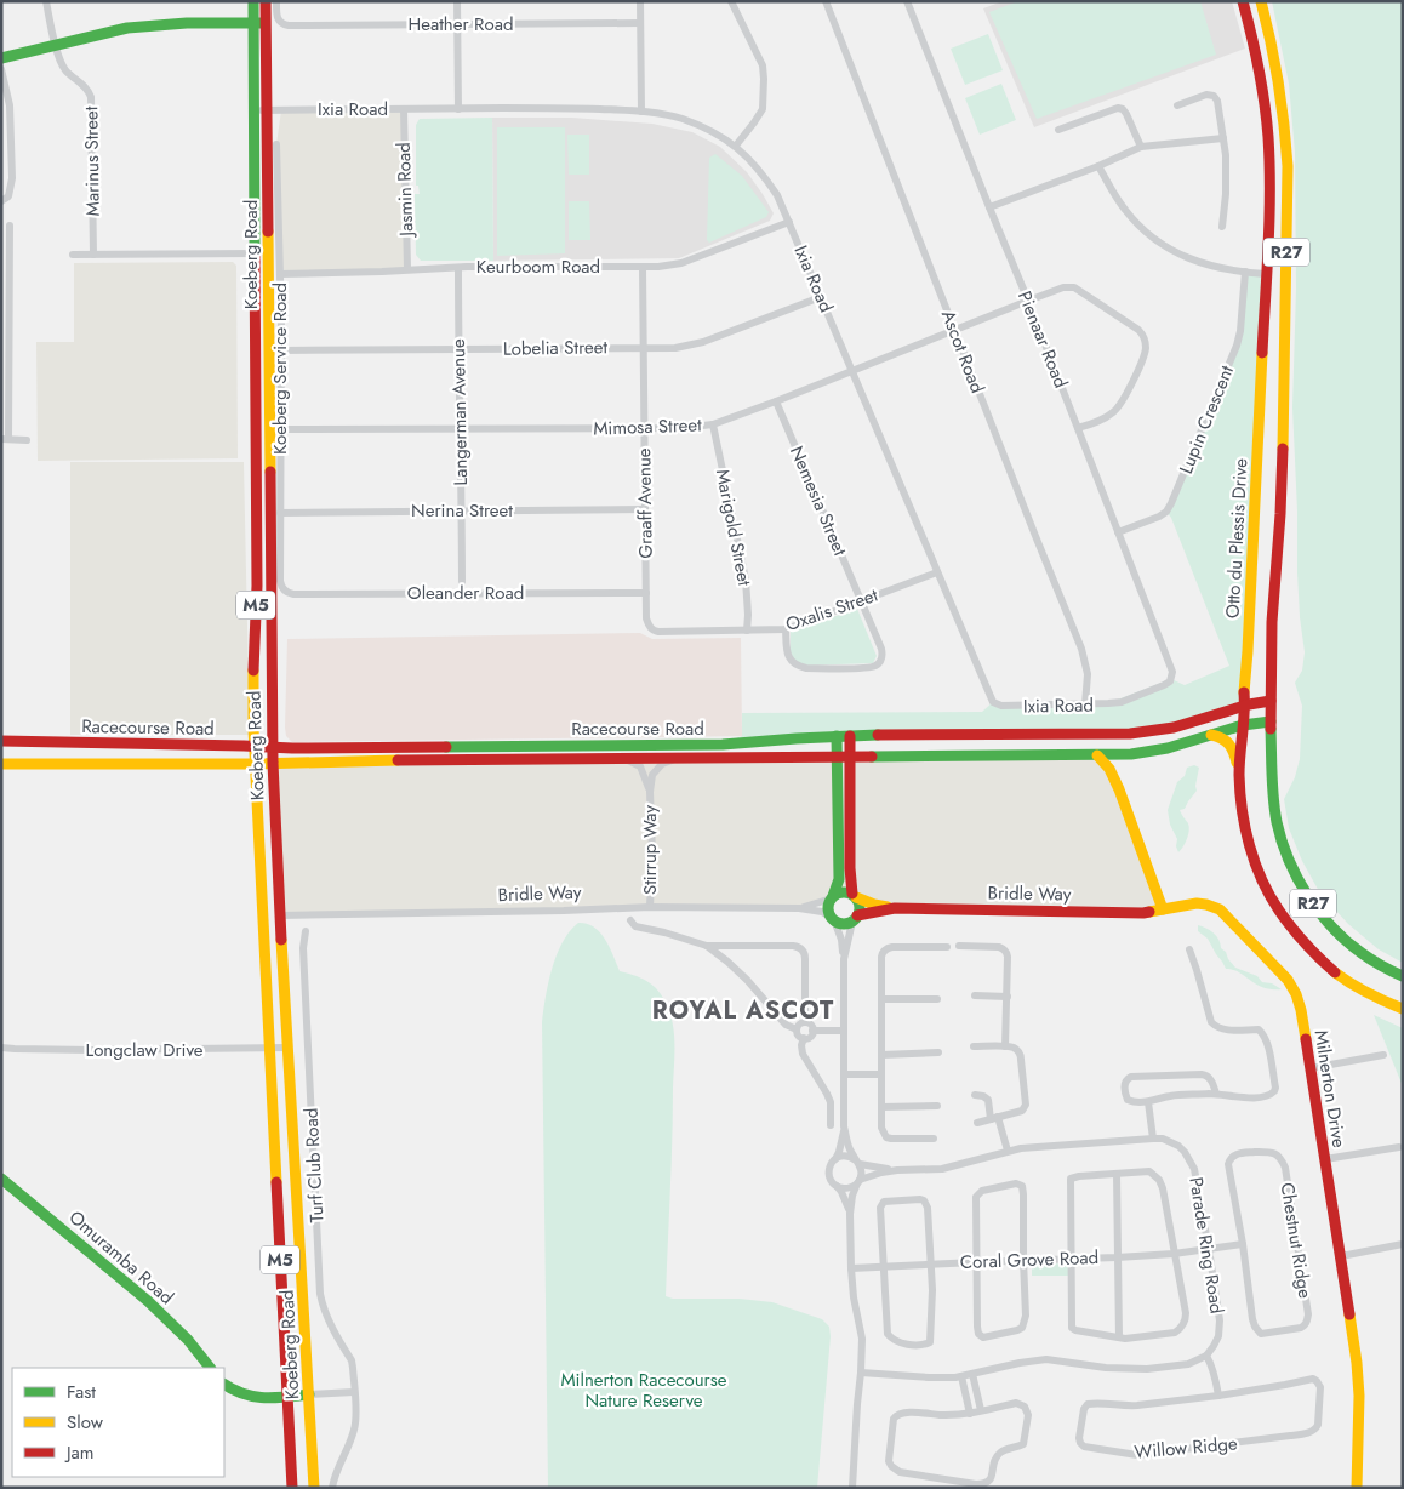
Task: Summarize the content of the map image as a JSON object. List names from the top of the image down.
{
  "streets": {
    "main road": [
      "R27",
      "Koeberg Road",
      "Otto du Plessis Drive",
      "M5",
      "Racecourse Road",
      "Bridle Way",
      "Milnerton Drive",
      "Omuramba Road"
    ],
    "street": [
      "Heather Road",
      "Ixia Road",
      "Marinus Street",
      "Jasmin Road",
      "Keurboom Road",
      "Pienaar Road",
      "Lobelia Street",
      "Ascot Road",
      "Koeberg Service Road",
      "Langerman Avenue",
      "Lupin Crescent",
      "Mimosa Street",
      "Nemesia Street",
      "Graaff Avenue",
      "Nerina Street",
      "Marigold Street",
      "Oleander Road",
      "Oxalis Street",
      "Stirrup Way",
      "Longclaw Drive",
      "Turf Club Road",
      "Chestnut Ridge",
      "Parade Ring Road",
      "Coral Grove Road",
      "Willow Ridge"
    ]
  },
  "crossings": [
    ["Ixia Road", "Jasmin Road"],
    ["Ixia Road", "Koeberg Road"],
    ["Ixia Road", "Keurboom Road"],
    ["Ixia Road", "Pienaar Road"],
    ["Ixia Road", "Lobelia Street"],
    ["Ixia Road", "Ascot Road"],
    ["Ixia Road", "Mimosa Street"],
    ["Ixia Road", "Oxalis Street"],
    ["Jasmin Road", "Keurboom Road"],
    ["R27", "Racecourse Road"],
    ["Koeberg Road", "Racecourse Road"],
    ["Koeberg Road", "Bridle Way"],
    ["Koeberg Road", "Longclaw Drive"],
    ["Keurboom Road", "Koeberg Service Road"],
    ["Keurboom Road", "Langerman Avenue"],
    ["Keurboom Road", "Graaff Avenue"],
    ["Pienaar Road", "Lupin Crescent"],
    ["Pienaar Road", "Mimosa Street"],
    ["Lobelia Street", "Koeberg Service Road"],
    ["Lobelia Street", "Langerman Avenue"],
    ["Lobelia Street", "Graaff Avenue"],
    ["Ascot Road", "Mimosa Street"],
    ["Koeberg Service Road", "Mimosa Street"],
    ["Koeberg Service Road", "Nerina Street"],
    ["Koeberg Service Road", "Oleander Road"],
    ["Langerman Avenue", "Mimosa Street"],
    ["Langerman Avenue", "Nerina Street"],
    ["Langerman Avenue", "Oleander Road"],
    ["Mimosa Street", "Nemesia Street"],
    ["Mimosa Street", "Graaff Avenue"],
    ["Mimosa Street", "Marigold Street"],
    ["Nemesia Street", "Oxalis Street"],
    ["Graaff Avenue", "Nerina Street"],
    ["Graaff Avenue", "Oleander Road"],
    ["Graaff Avenue", "Oxalis Street"],
    ["Marigold Street", "Oxalis Street"],
    ["Otto du Plessis Drive", "Racecourse Road"],
    ["Racecourse Road", "Stirrup Way"],
    ["Stirrup Way", "Bridle Way"],
    ["Bridle Way", "Milnerton Drive"],
    ["Parade Ring Road", "Coral Grove Road"]
  ],
  "districts": ["ROYAL ASCOT"],
  "parks": ["Milnerton Racecourse Nature Reserve"],
  "legend": ["Fast", "Slow", "Jam"]
}
